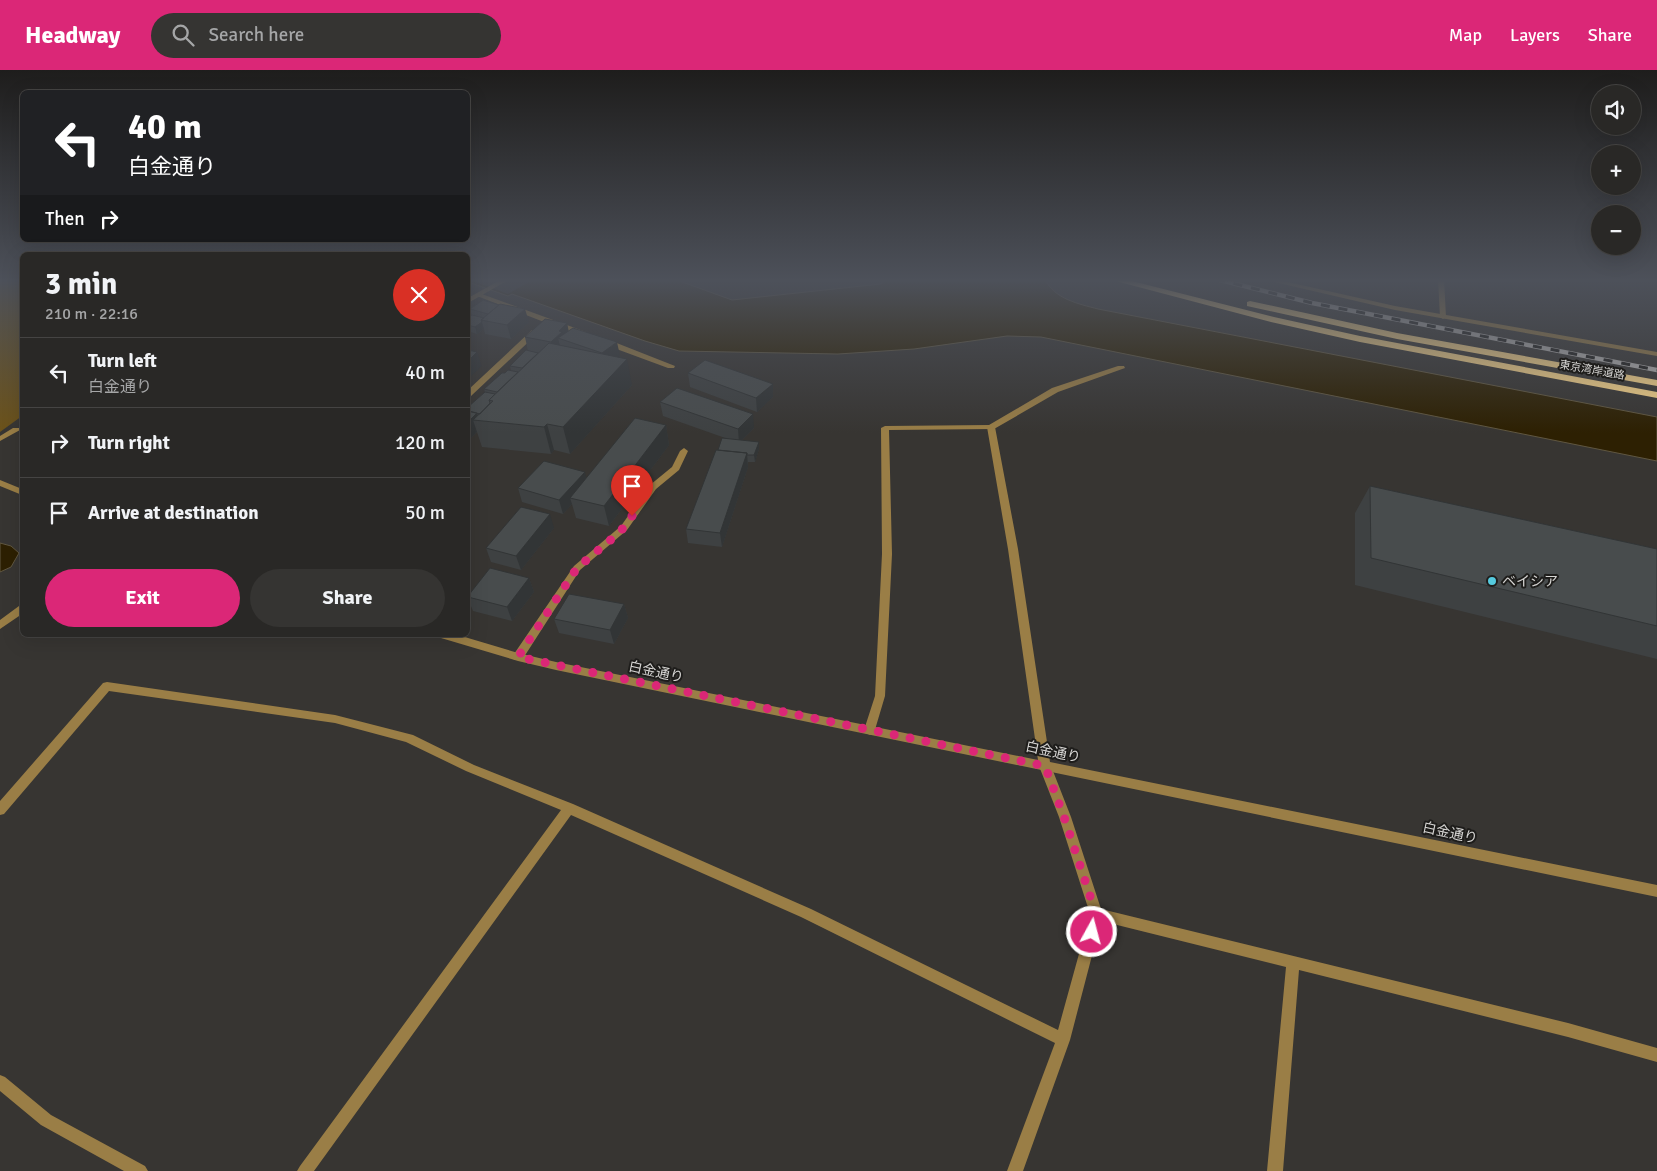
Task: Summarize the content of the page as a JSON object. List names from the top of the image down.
{
  "streets": {
    "highway": ["東京湾岸道路"],
    "street": ["白金通り"]
  },
  "places": ["ベイシア"],
  "page": {
    "header": "Headway",
    "search": "Search here",
    "nav": ["Map", "Layers", "Share"],
    "map_buttons": ["+", "−"],
    "turn": ["40 m", "白金通り"],
    "then": "Then",
    "heading": ["3 min", "210 m · 22:16"],
    "list": [
      {
        "name": "Turn left",
        "note": "白金通り",
        "value": "40 m"
      },
      {
        "name": "Turn right",
        "value": "120 m"
      },
      {
        "name": "Arrive at destination",
        "value": "50 m"
      }
    ],
    "buttons": ["Exit", "Share"]
  }
}
